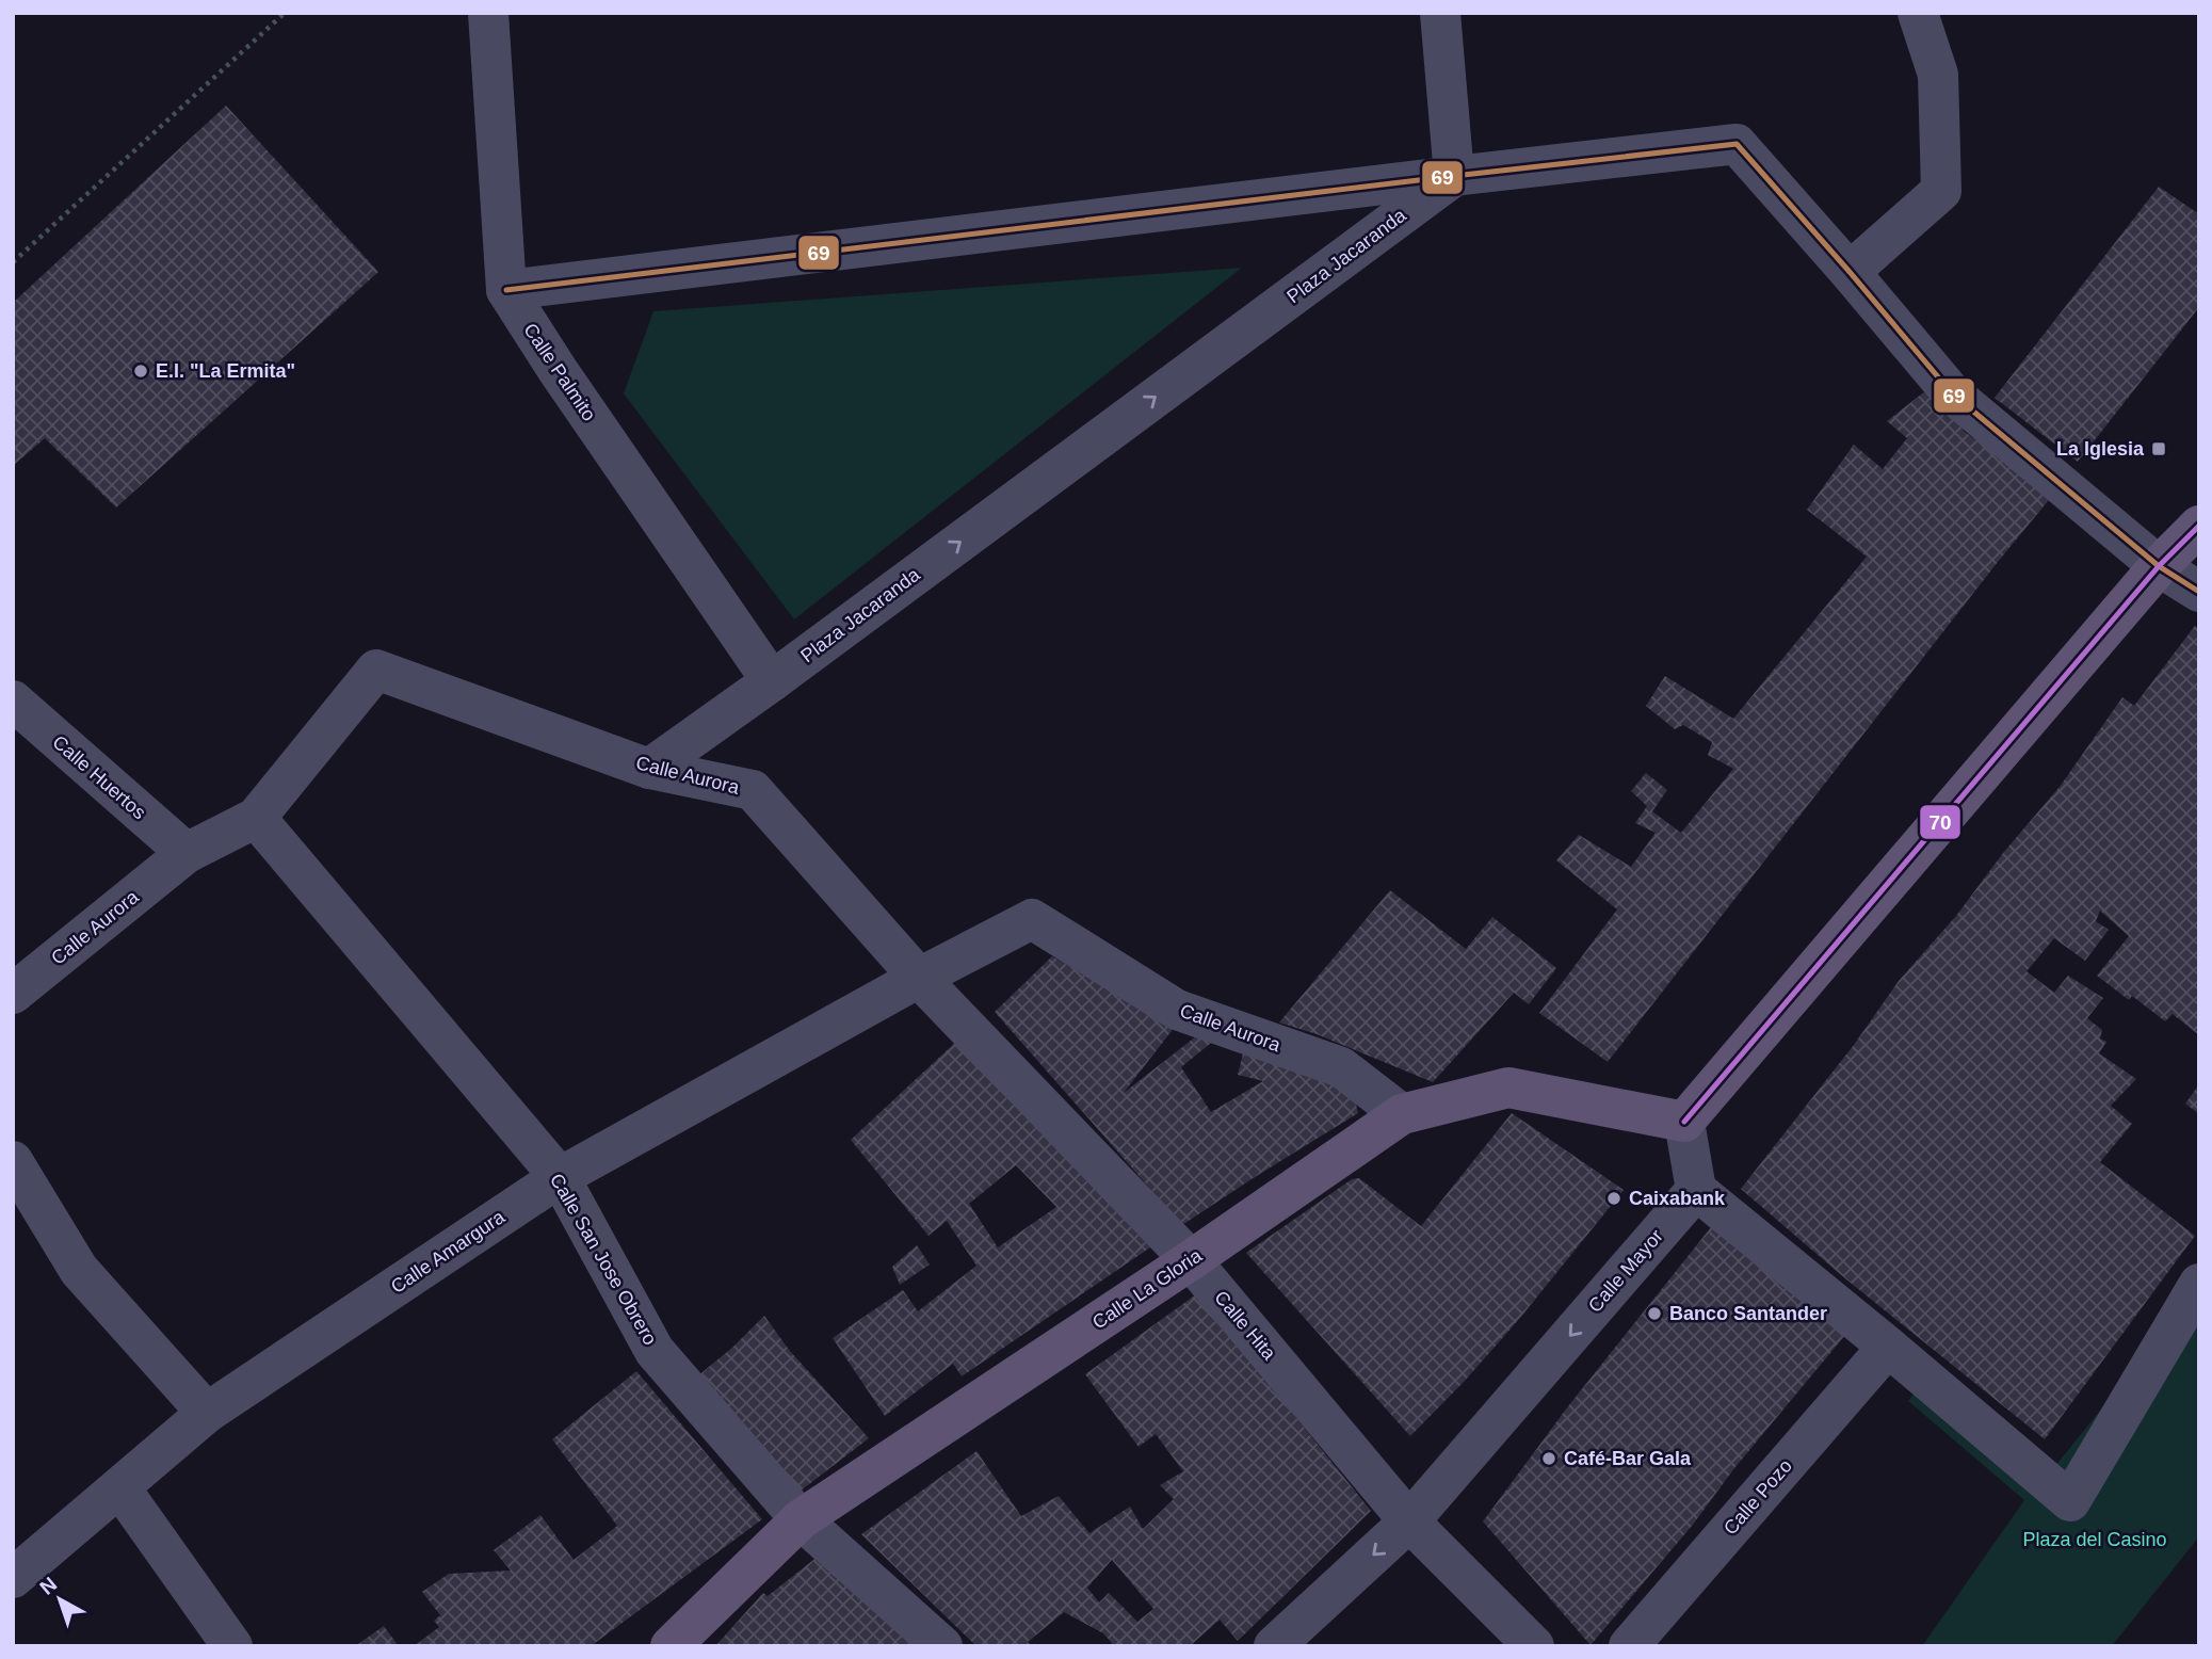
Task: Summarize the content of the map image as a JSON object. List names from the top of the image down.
{
  "streets": {
    "main road": ["Calle La Gloria"],
    "street": [
      "Plaza Jacaranda",
      "Calle Palmito",
      "Calle Aurora",
      "Calle Huertos",
      "Calle Amargura",
      "Calle San Jose Obrero",
      "Calle Mayor",
      "Calle Hita",
      "Calle Pozo"
    ]
  },
  "crossings": [
    ["Plaza Jacaranda", "Calle Palmito"],
    ["Plaza Jacaranda", "Calle Aurora"],
    ["Calle Aurora", "Calle Huertos"],
    ["Calle Aurora", "Calle Amargura"],
    ["Calle Aurora", "Calle San Jose Obrero"],
    ["Calle Aurora", "Calle La Gloria"],
    ["Calle Aurora", "Calle Hita"],
    ["Calle Amargura", "Calle San Jose Obrero"],
    ["Calle Amargura", "Calle Hita"],
    ["Calle San Jose Obrero", "Calle La Gloria"],
    ["Calle Mayor", "Calle Hita"],
    ["Calle La Gloria", "Calle Hita"]
  ],
  "one_way": ["Plaza Jacaranda", "Calle Mayor"],
  "parks": ["Plaza del Casino"],
  "places": {
    "other": [
      "E.I. \"La Ermita\"",
      "Caixabank",
      "Banco Santander",
      "Café-Bar Gala"
    ],
    "transit": ["La Iglesia"]
  },
  "lines": ["transit line 69", "transit line 70"],
  "north": "top left"
}
